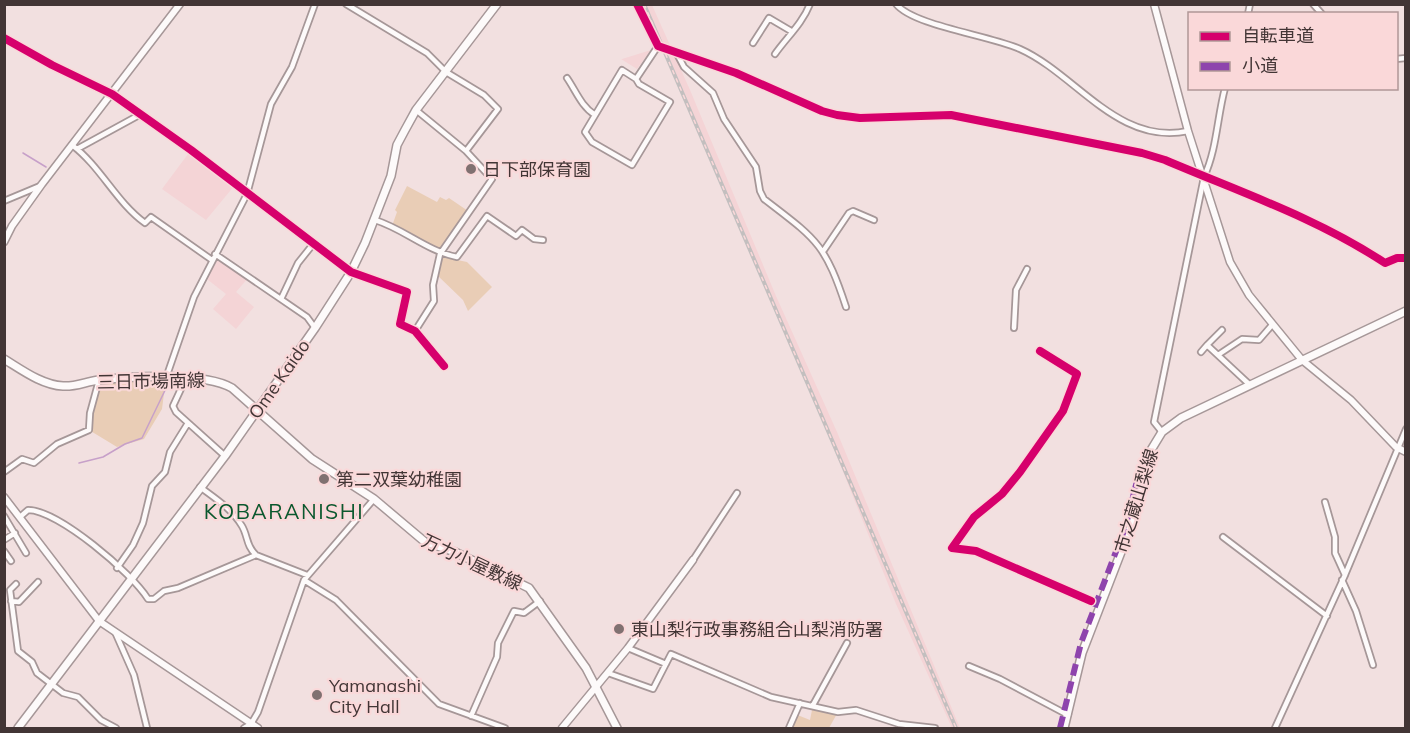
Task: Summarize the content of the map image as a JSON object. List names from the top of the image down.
{
  "streets": {
    "main road": [
      "Ome Kaido",
      "三日市場南線",
      "市之蔵山梨線",
      "万力小屋敷線"
    ]
  },
  "crossings": [
    ["Ome Kaido", "三日市場南線"],
    ["Ome Kaido", "万力小屋敷線"],
    ["三日市場南線", "万力小屋敷線"]
  ],
  "districts": ["KOBARANISHI"],
  "places": [
    "日下部保育園",
    "第二双葉幼稚園",
    "東山梨行政事務組合山梨消防署",
    "Yamanashi City Hall"
  ],
  "legend": ["自転車道", "小道"]
}
